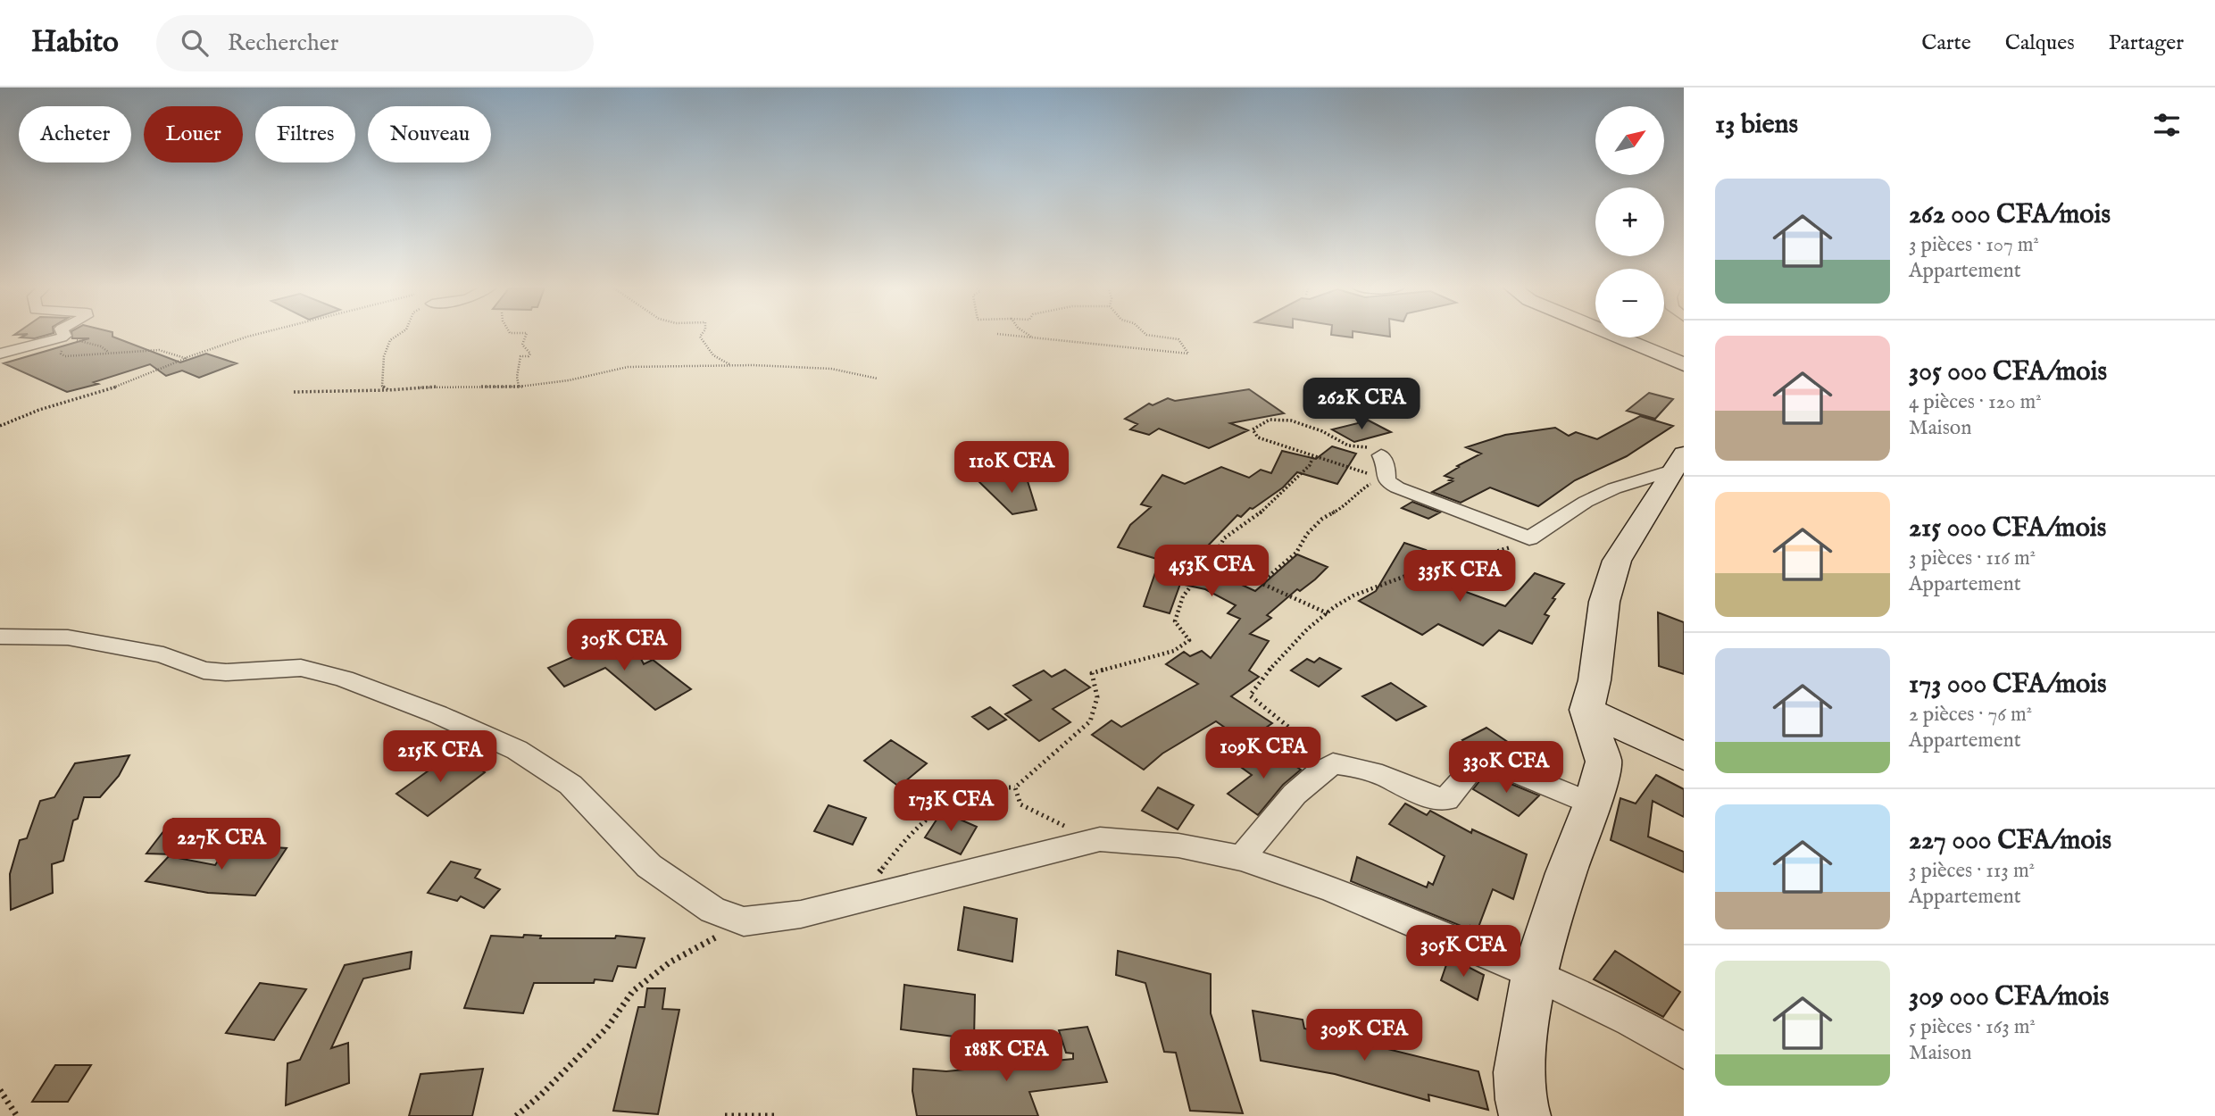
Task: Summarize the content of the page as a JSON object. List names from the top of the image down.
{
  "north": "top right",
  "page": {
    "header": "Habito",
    "search": "Rechercher",
    "nav": ["Carte", "Calques", "Partager"],
    "heading": "13 biens",
    "map_buttons": ["+", "−"],
    "chip": [
      "Acheter",
      "Louer",
      "Filtres",
      "Nouveau"
    ],
    "list": [
      {
        "name": "262 000 CFA/mois",
        "note": "3 pièces · 107 m² · Appartement"
      },
      {
        "name": "305 000 CFA/mois",
        "note": "4 pièces · 120 m² · Maison"
      },
      {
        "name": "215 000 CFA/mois",
        "note": "3 pièces · 116 m² · Appartement"
      },
      {
        "name": "173 000 CFA/mois",
        "note": "2 pièces · 76 m² · Appartement"
      },
      {
        "name": "227 000 CFA/mois",
        "note": "3 pièces · 113 m² · Appartement"
      },
      {
        "name": "309 000 CFA/mois",
        "note": "5 pièces · 163 m² · Maison"
      }
    ],
    "price": [
      "262K CFA",
      "110K CFA",
      "453K CFA",
      "335K CFA",
      "305K CFA",
      "109K CFA",
      "215K CFA",
      "330K CFA",
      "173K CFA",
      "227K CFA",
      "305K CFA",
      "309K CFA",
      "188K CFA"
    ]
  }
}
